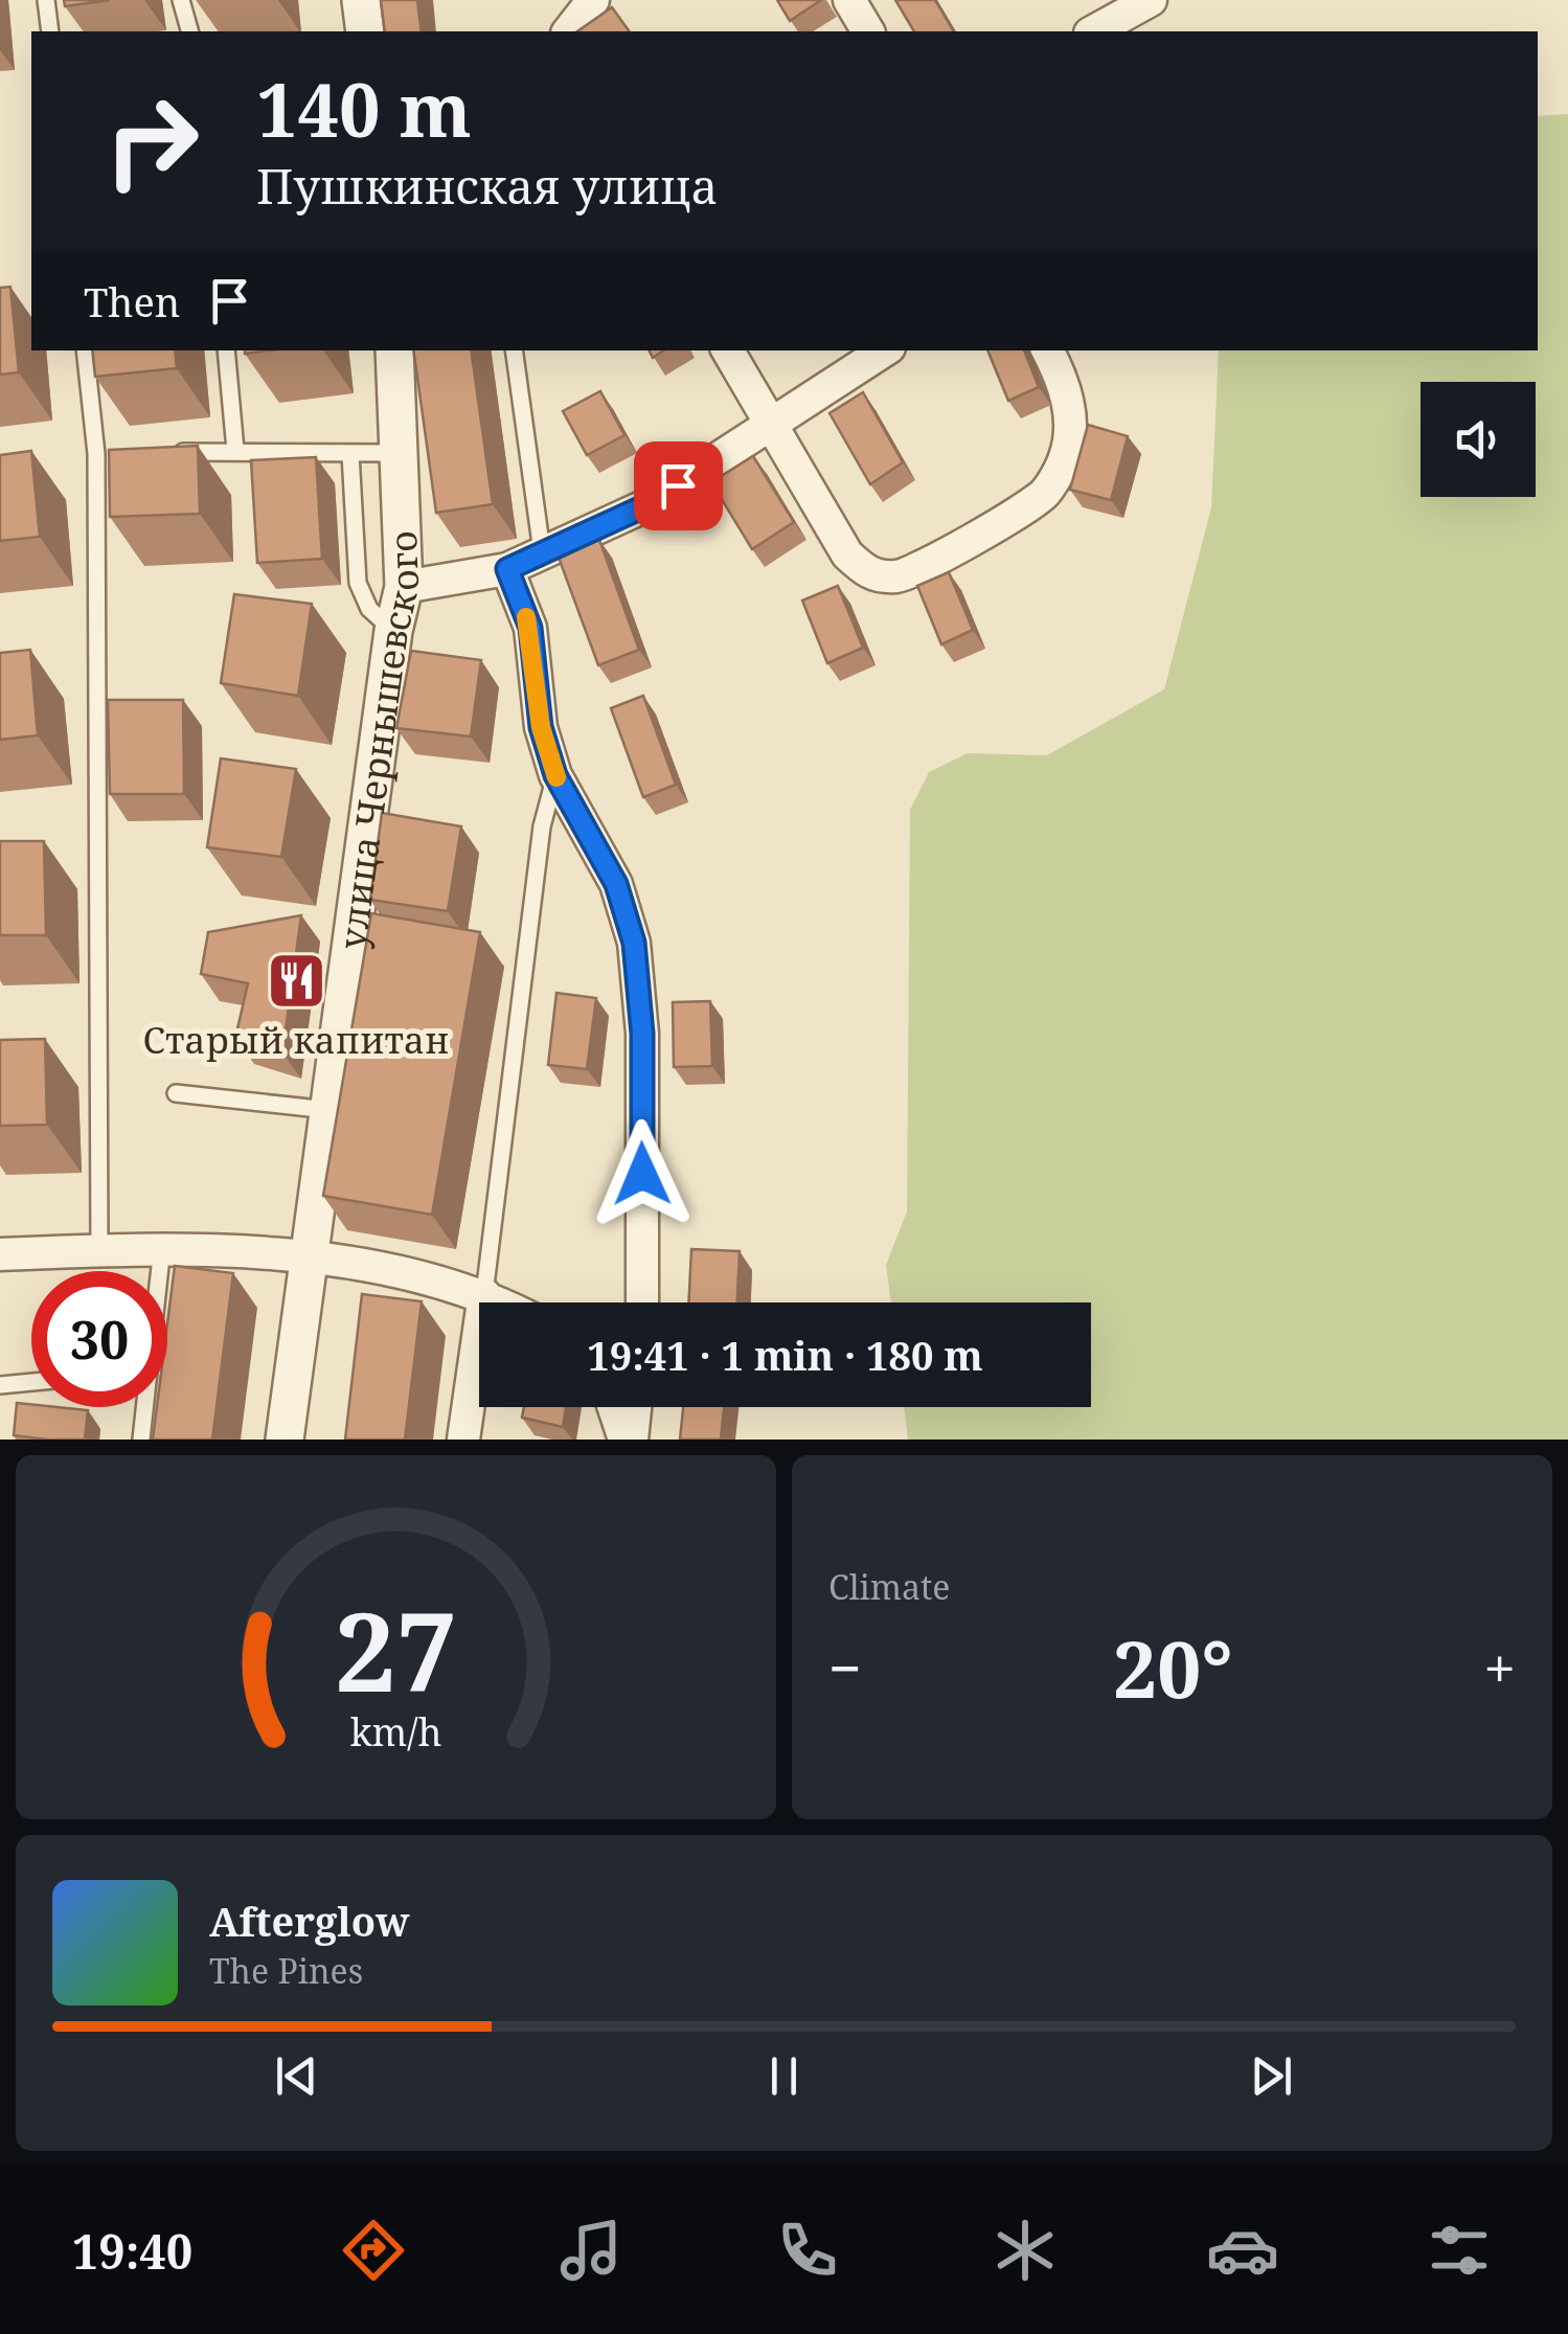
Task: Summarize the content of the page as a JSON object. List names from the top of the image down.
{
  "streets": {
    "street": ["улица Чернышевского"]
  },
  "places": {
    "restaurant": ["Старый капитан"]
  },
  "page": {
    "turn": ["140 m", "Пушкинская улица"],
    "then": "Then",
    "limit": "30",
    "trip": "19:41 · 1 min · 180 m",
    "tile": "Climate",
    "heat": ["−", "20°", "+"],
    "song": ["Afterglow", "The Pines"],
    "tabs": "19:40",
    "gauge": ["27", "km/h"]
  }
}
